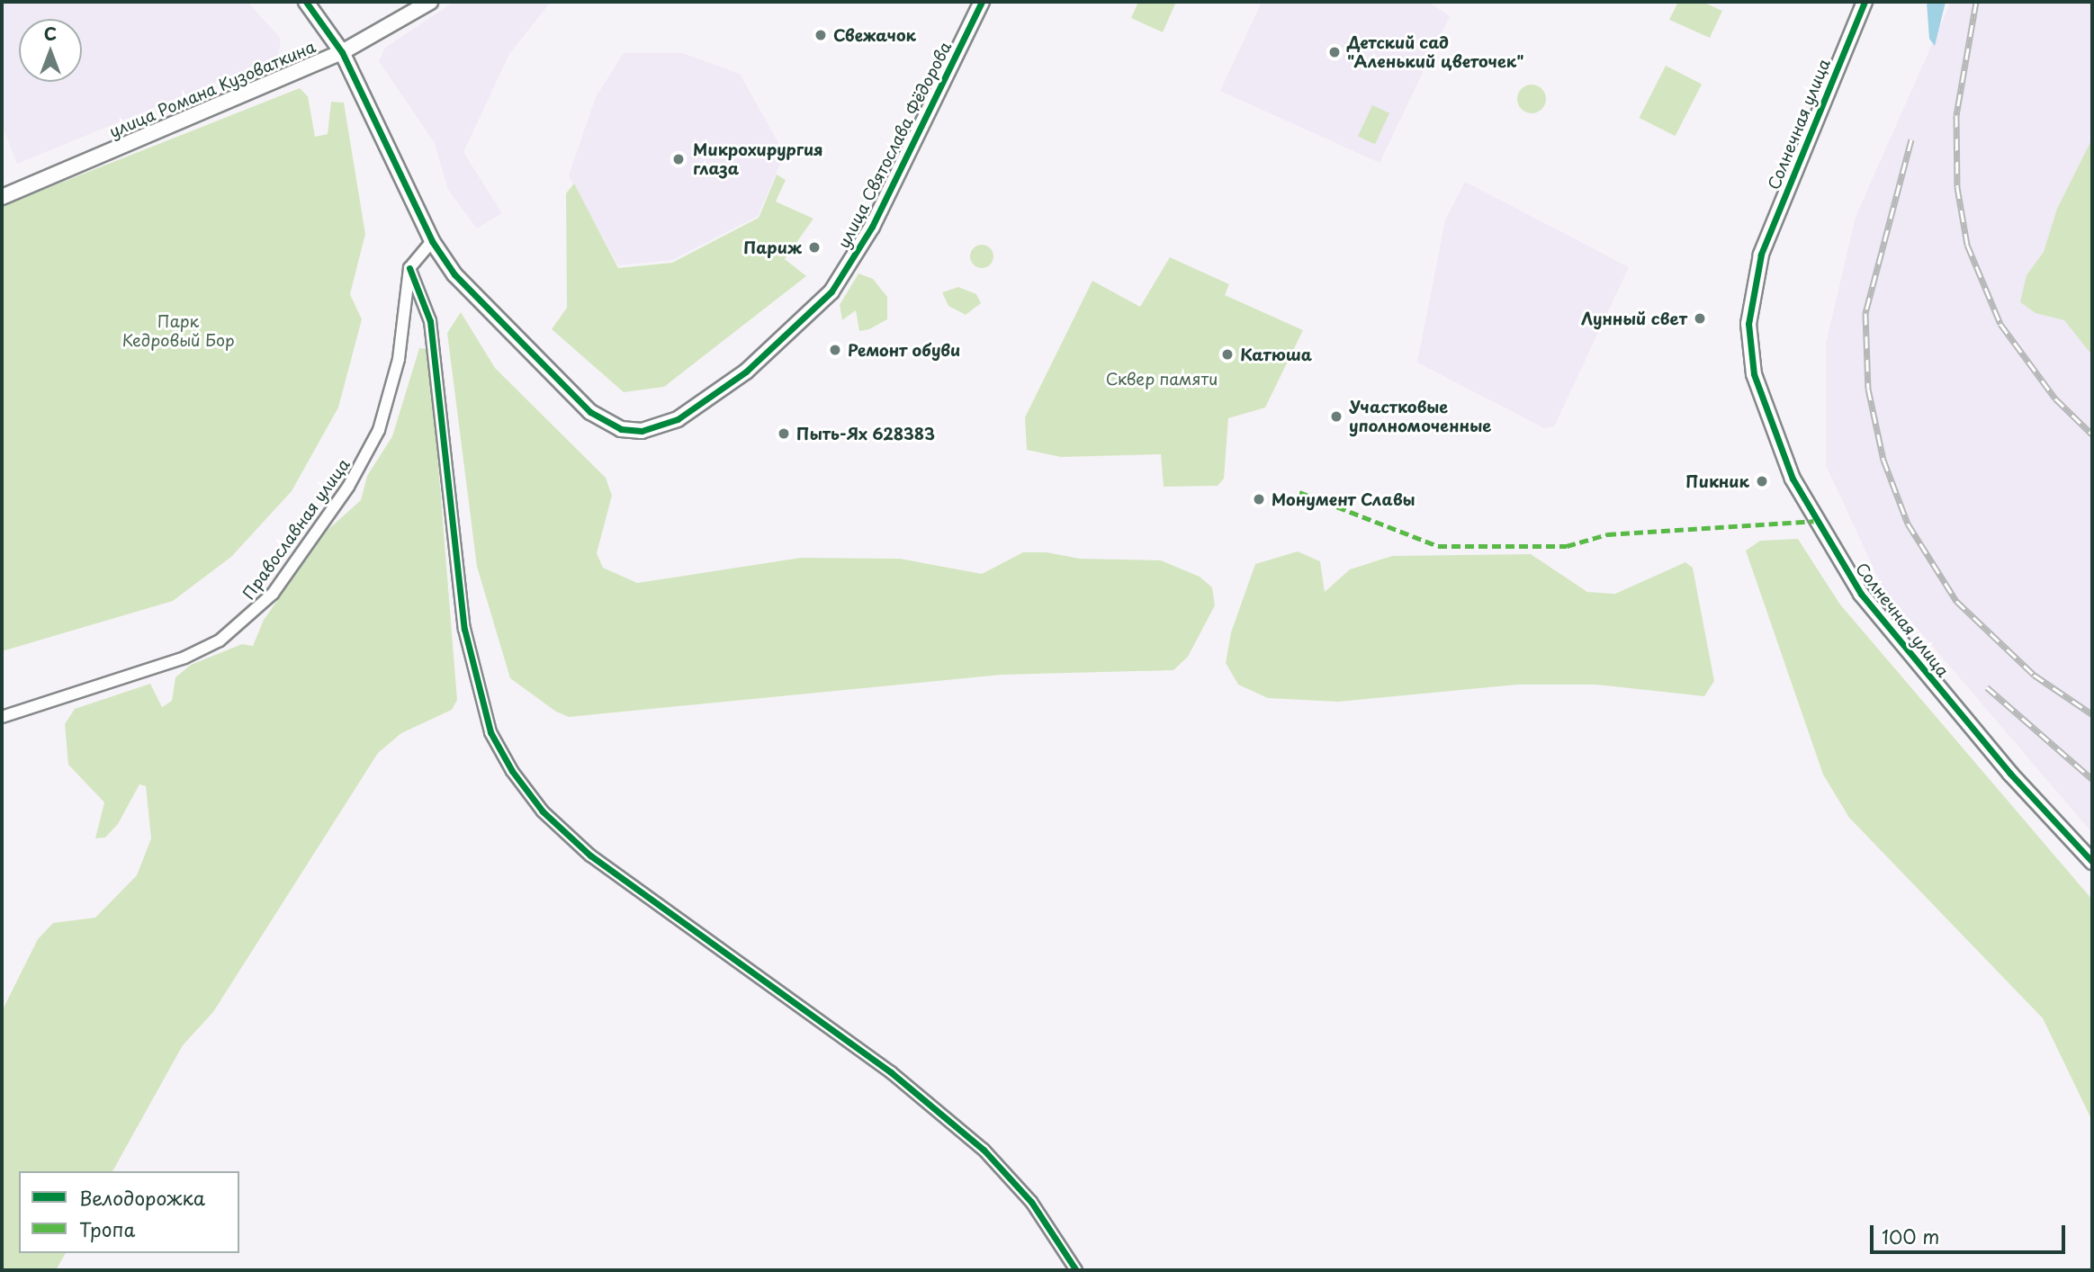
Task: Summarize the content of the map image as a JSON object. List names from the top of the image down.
{
  "streets": {
    "street": [
      "улица Романа Кузоваткина",
      "Солнечная улица",
      "улица Святослава Фёдорова",
      "Православная улица"
    ]
  },
  "crossings": [
    ["улица Романа Кузоваткина", "улица Святослава Фёдорова"]
  ],
  "parks": ["Парк Кедровый Бор", "Сквер памяти"],
  "places": [
    "Свежачок",
    "Детский сад \"Аленький цветочек\"",
    "Микрохирургия глаза",
    "Париж",
    "Лунный свет",
    "Ремонт обуви",
    "Катюша",
    "Участковые уполномоченные",
    "Пыть-Ях 628383",
    "Пикник",
    "Монумент Славы"
  ],
  "legend": ["Велодорожка", "Тропа"],
  "scale_bar": "100 m",
  "north": "top"
}
